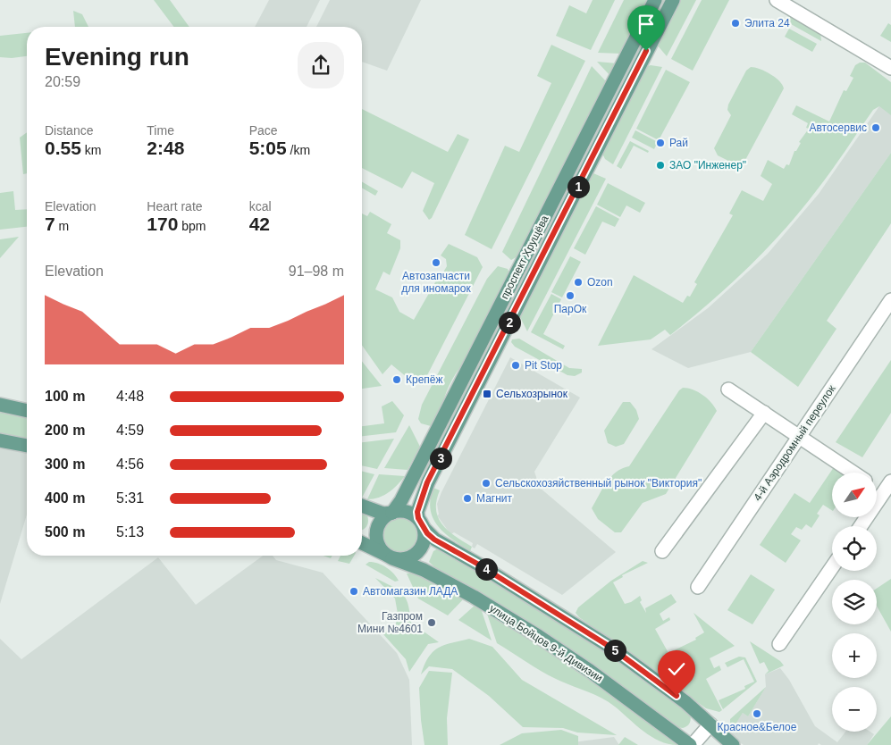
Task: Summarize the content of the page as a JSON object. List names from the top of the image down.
{
  "streets": {
    "main road": ["проспект Хрущёва", "улица Бойцов 9-й Дивизии"],
    "street": ["4-й Аэродромный переулок"]
  },
  "crossings": [
    ["проспект Хрущёва", "улица Бойцов 9-й Дивизии"]
  ],
  "places": {
    "other": [
      "Элита 24",
      "Автосервис",
      "Рай",
      "ЗАО \"Инженер\"",
      "Автозапчасти для иномарок",
      "Ozon",
      "ПарОк",
      "Pit Stop",
      "Крепёж",
      "Сельскохозяйственный рынок \"Виктория\"",
      "Магнит",
      "Автомагазин ЛАДА",
      "Газпром Мини №4601",
      "Красное&Белое"
    ],
    "transit": ["Сельхозрынок"]
  },
  "north": "top right",
  "page": {
    "heading": ["Evening run", "20:59"],
    "stats": [
      ["Distance", "0.55 km"],
      ["Time", "2:48"],
      ["Pace", "5:05 /km"],
      ["Elevation", "7 m"],
      ["Heart rate", "170 bpm"],
      ["kcal", "42"]
    ],
    "pins": [
      "1",
      "2",
      "3",
      "4",
      "5"
    ],
    "chart": ["Elevation", "91–98 m"],
    "list": [
      {
        "name": "100 m",
        "note": "4:48"
      },
      {
        "name": "200 m",
        "note": "4:59"
      },
      {
        "name": "300 m",
        "note": "4:56"
      },
      {
        "name": "400 m",
        "note": "5:31"
      },
      {
        "name": "500 m",
        "note": "5:13"
      }
    ],
    "map_buttons": ["+", "−"]
  }
}
